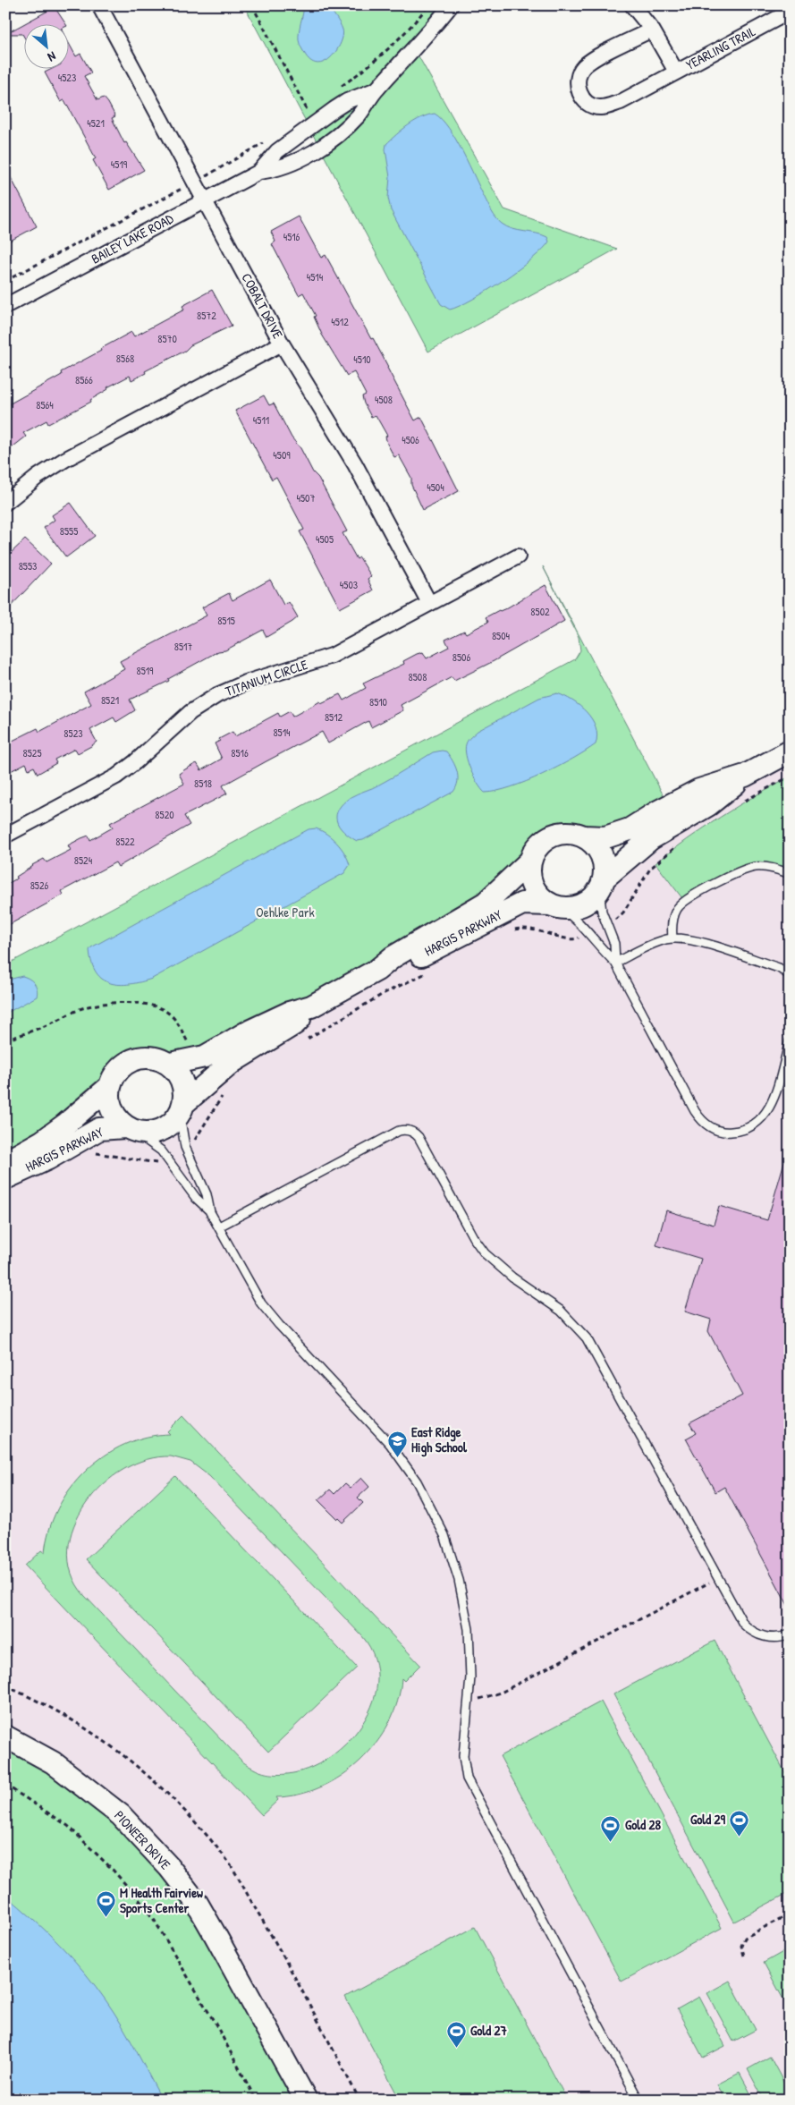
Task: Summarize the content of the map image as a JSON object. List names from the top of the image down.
{
  "streets": {
    "street": [
      "YEARLING TRAIL",
      "BAILEY LAKE ROAD",
      "COBALT DRIVE",
      "TITANIUM CIRCLE",
      "HARGIS PARKWAY",
      "PIONEER DRIVE"
    ]
  },
  "crossings": [
    ["BAILEY LAKE ROAD", "COBALT DRIVE"],
    ["COBALT DRIVE", "TITANIUM CIRCLE"]
  ],
  "parks": ["Oehlke Park"],
  "places": {
    "school or university": ["East Ridge High School"],
    "sports": [
      "Gold 29",
      "Gold 28",
      "M Health Fairview Sports Center",
      "Gold 27"
    ]
  },
  "house_numbers": [
    "4523",
    "4521",
    "4519",
    "4516",
    "4514",
    "8572",
    "4512",
    "8570",
    "8568",
    "4510",
    "8566",
    "4508",
    "8564",
    "4511",
    "4506",
    "4509",
    "4504",
    "4507",
    "8555",
    "4505",
    "8553",
    "4503",
    "8502",
    "8515",
    "8504",
    "8517",
    "8506",
    "8519",
    "8508",
    "8521",
    "8510",
    "8512",
    "8514",
    "8523",
    "8525",
    "8516",
    "8518",
    "8520",
    "8522",
    "8524",
    "8526"
  ],
  "north": "bottom right"
}
